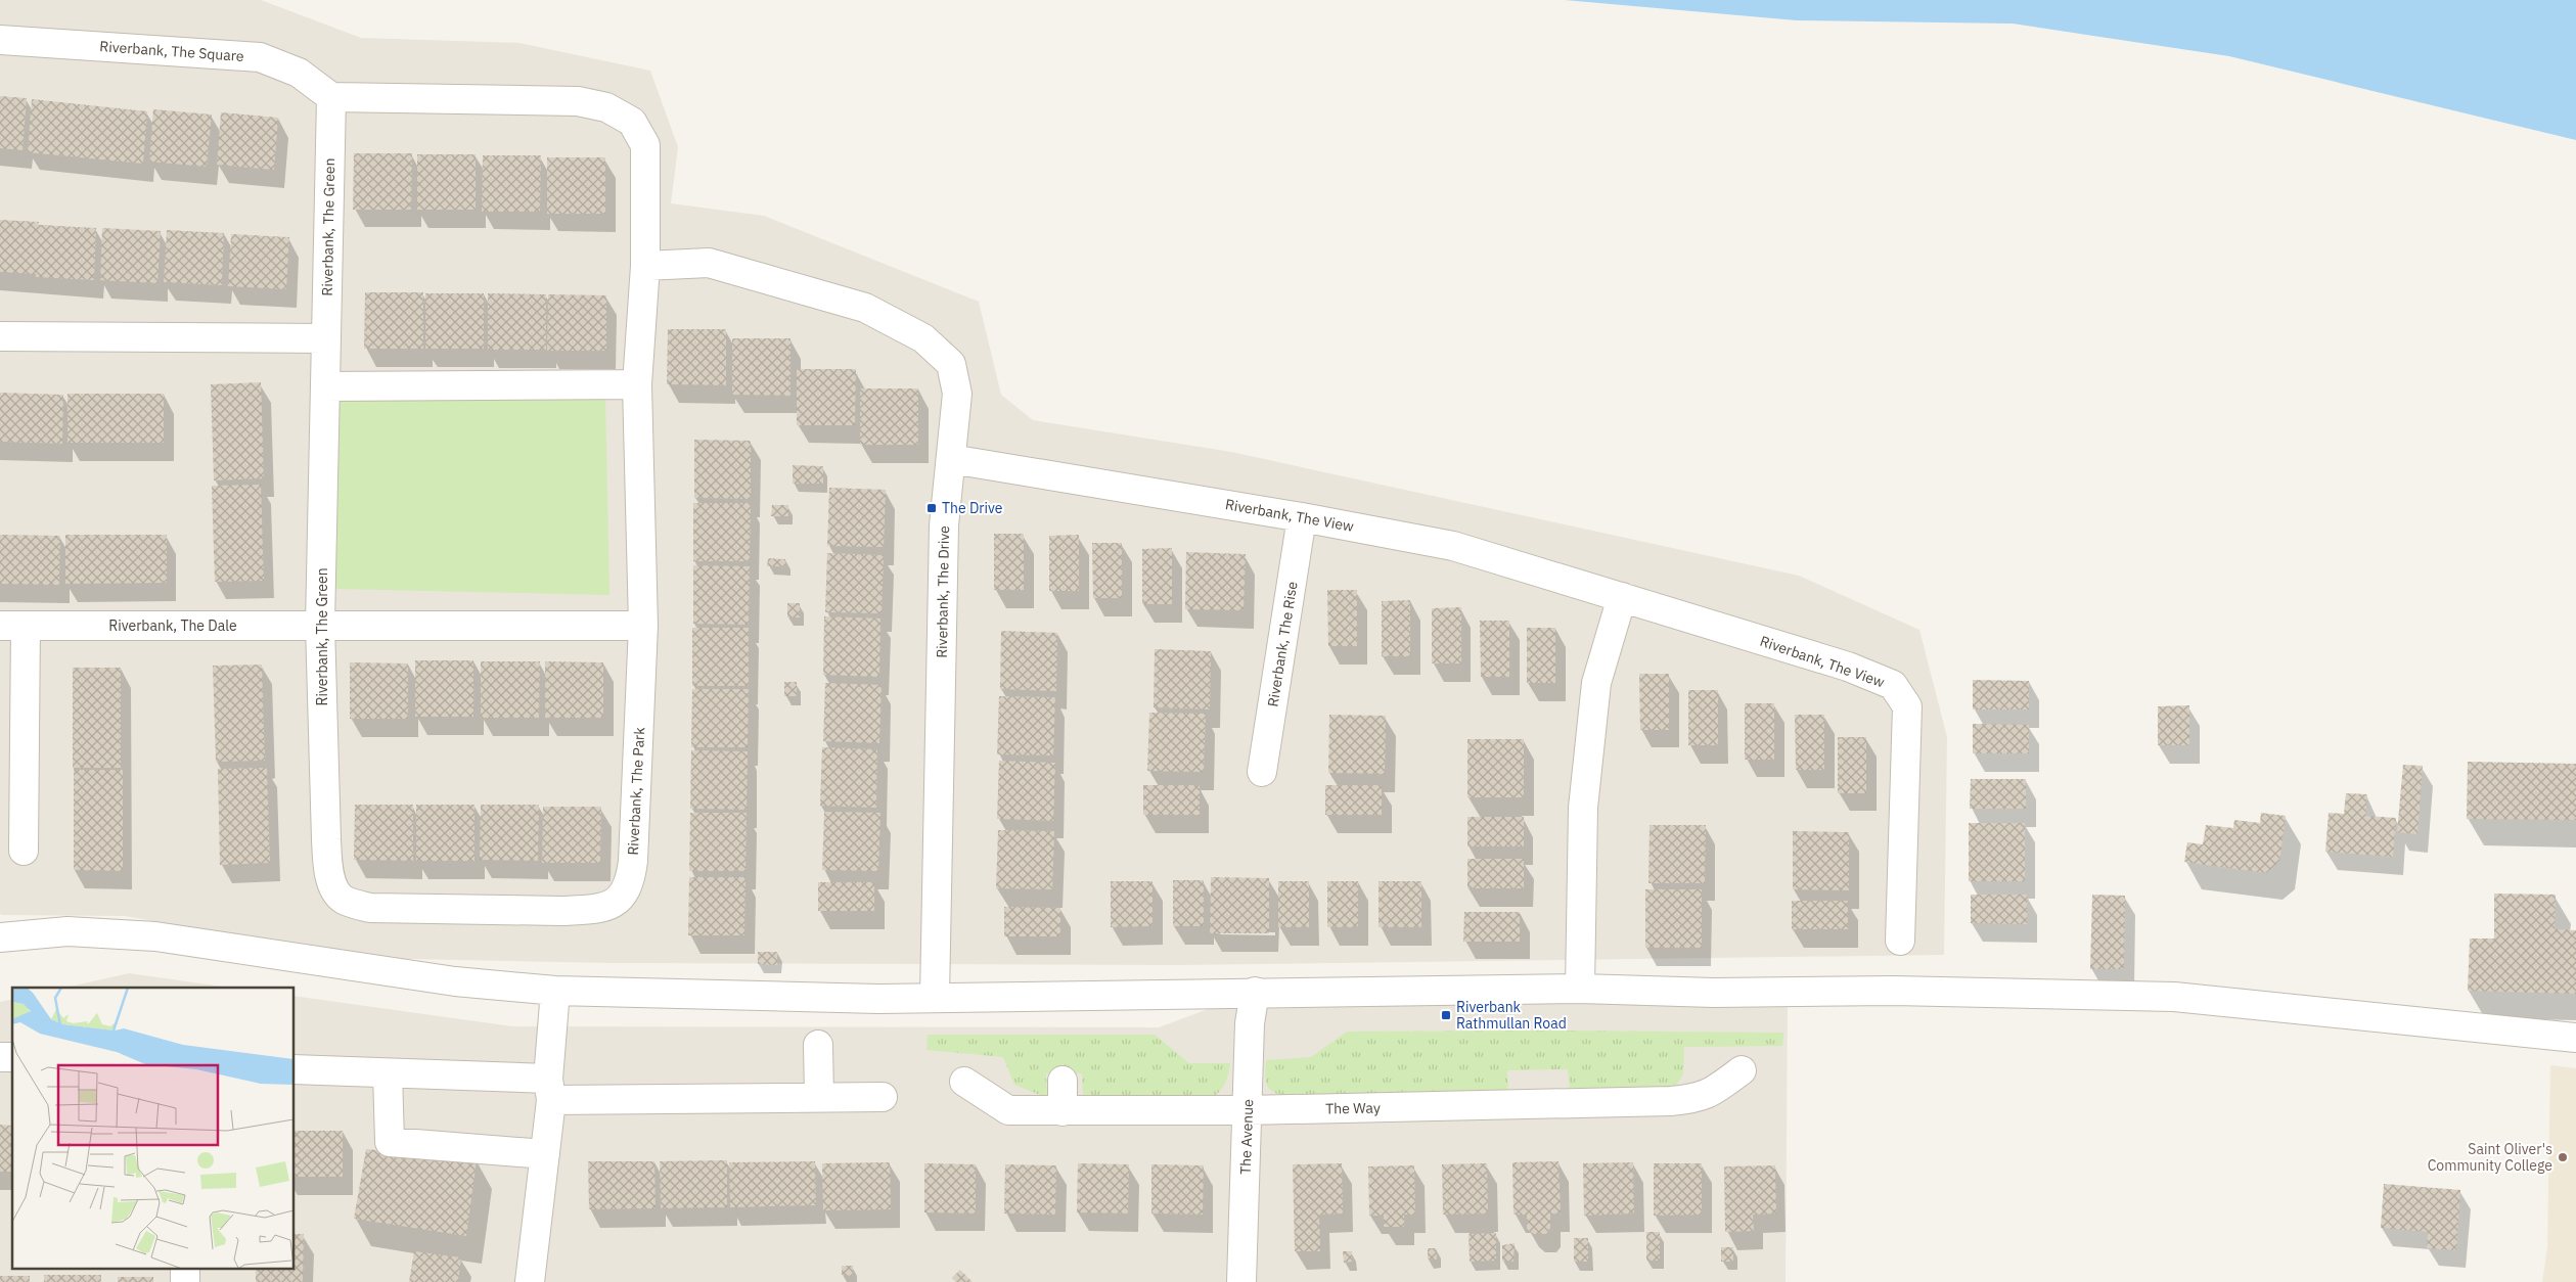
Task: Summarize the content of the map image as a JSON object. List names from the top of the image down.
{
  "streets": {
    "street": [
      "Riverbank, The Square",
      "Riverbank, The Green",
      "Riverbank, The View",
      "Riverbank, The Drive",
      "Riverbank, The Dale",
      "Riverbank, The Rise",
      "Riverbank, The Park",
      "The Way",
      "The Avenue"
    ]
  },
  "crossings": [
    ["Riverbank, The Square", "Riverbank, The Green"],
    ["Riverbank, The Square", "Riverbank, The Park"],
    ["Riverbank, The Green", "Riverbank, The Dale"],
    ["Riverbank, The Green", "Riverbank, The Park"],
    ["Riverbank, The View", "Riverbank, The Drive"],
    ["Riverbank, The View", "Riverbank, The Rise"],
    ["Riverbank, The Drive", "Riverbank, The Park"],
    ["Riverbank, The Dale", "Riverbank, The Park"],
    ["The Way", "The Avenue"]
  ],
  "places": {
    "transit": ["The Drive", "Riverbank Rathmullan Road"],
    "other": ["Saint Oliver's Community College"]
  }
}
